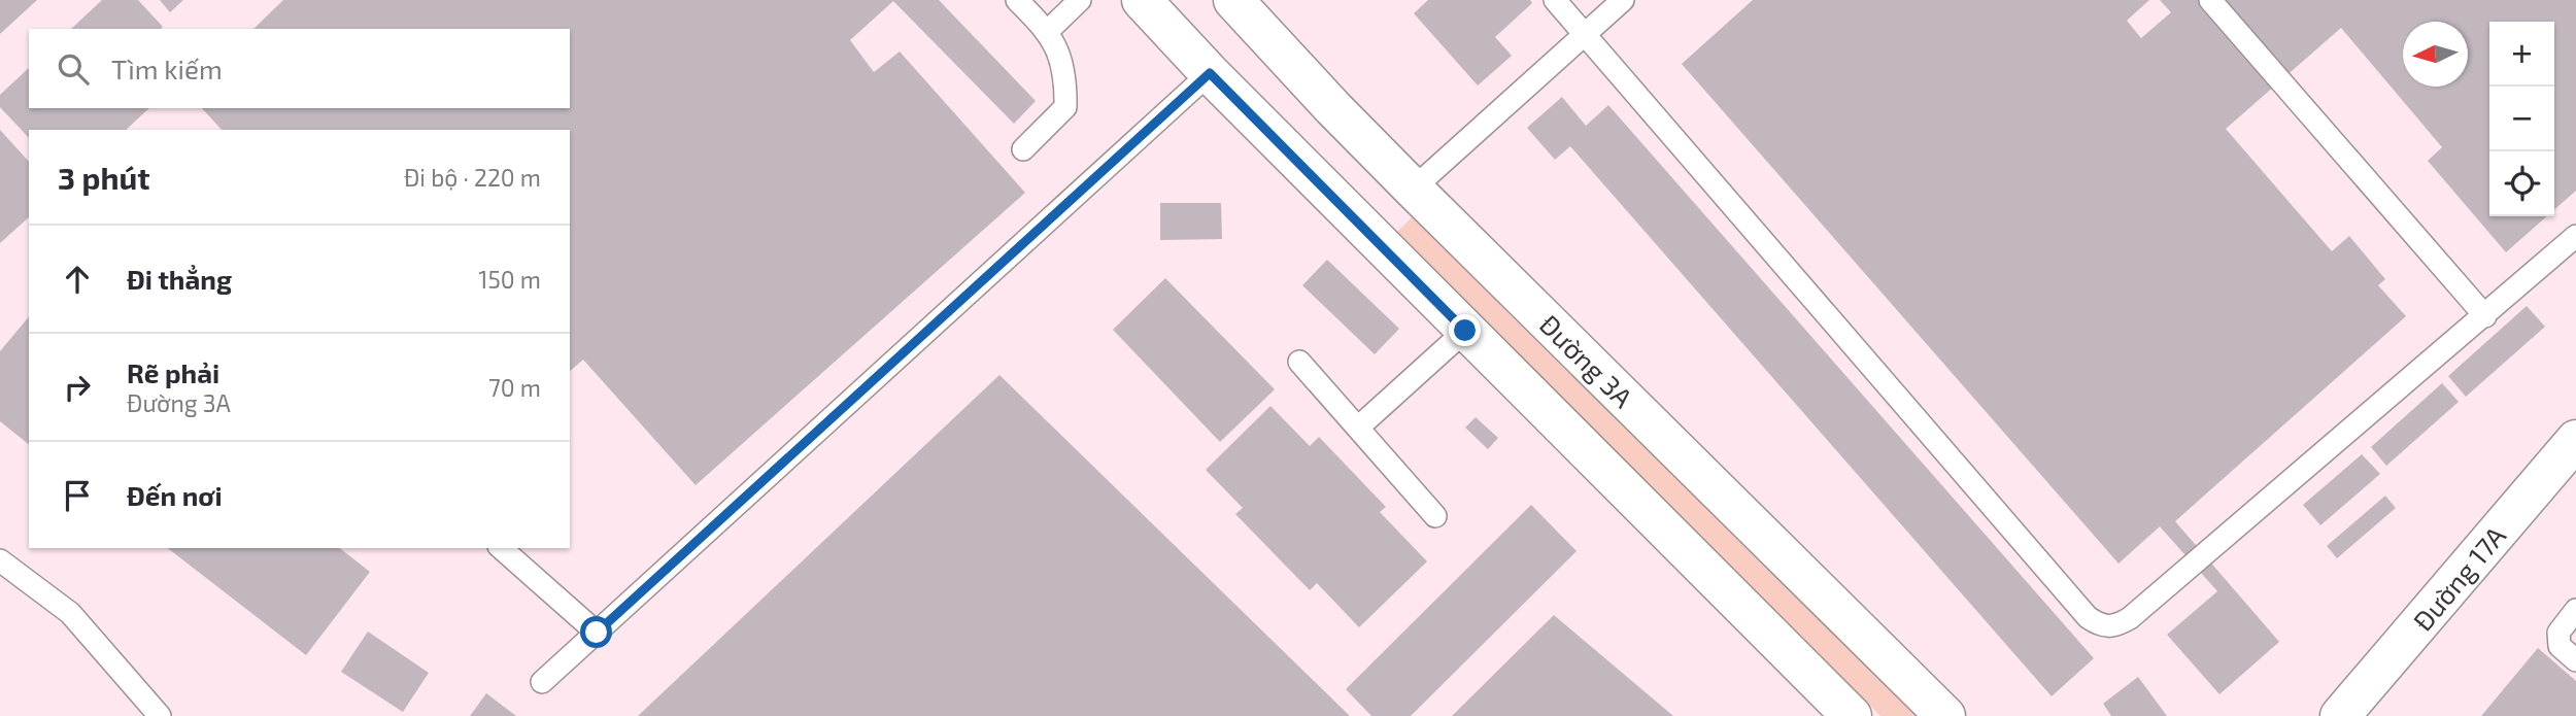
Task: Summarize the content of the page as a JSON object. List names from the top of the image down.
{
  "streets": {
    "street": ["Đường 3A", "Đường 17A"]
  },
  "north": "left",
  "page": {
    "map_buttons": ["+", "−"],
    "search": "Tìm kiếm",
    "heading": ["3 phút", "Đi bộ · 220 m"],
    "list": [
      ["Đi thẳng", "150 m"],
      ["Rẽ phải", "Đường 3A", "70 m"],
      "Đến nơi"
    ]
  }
}
